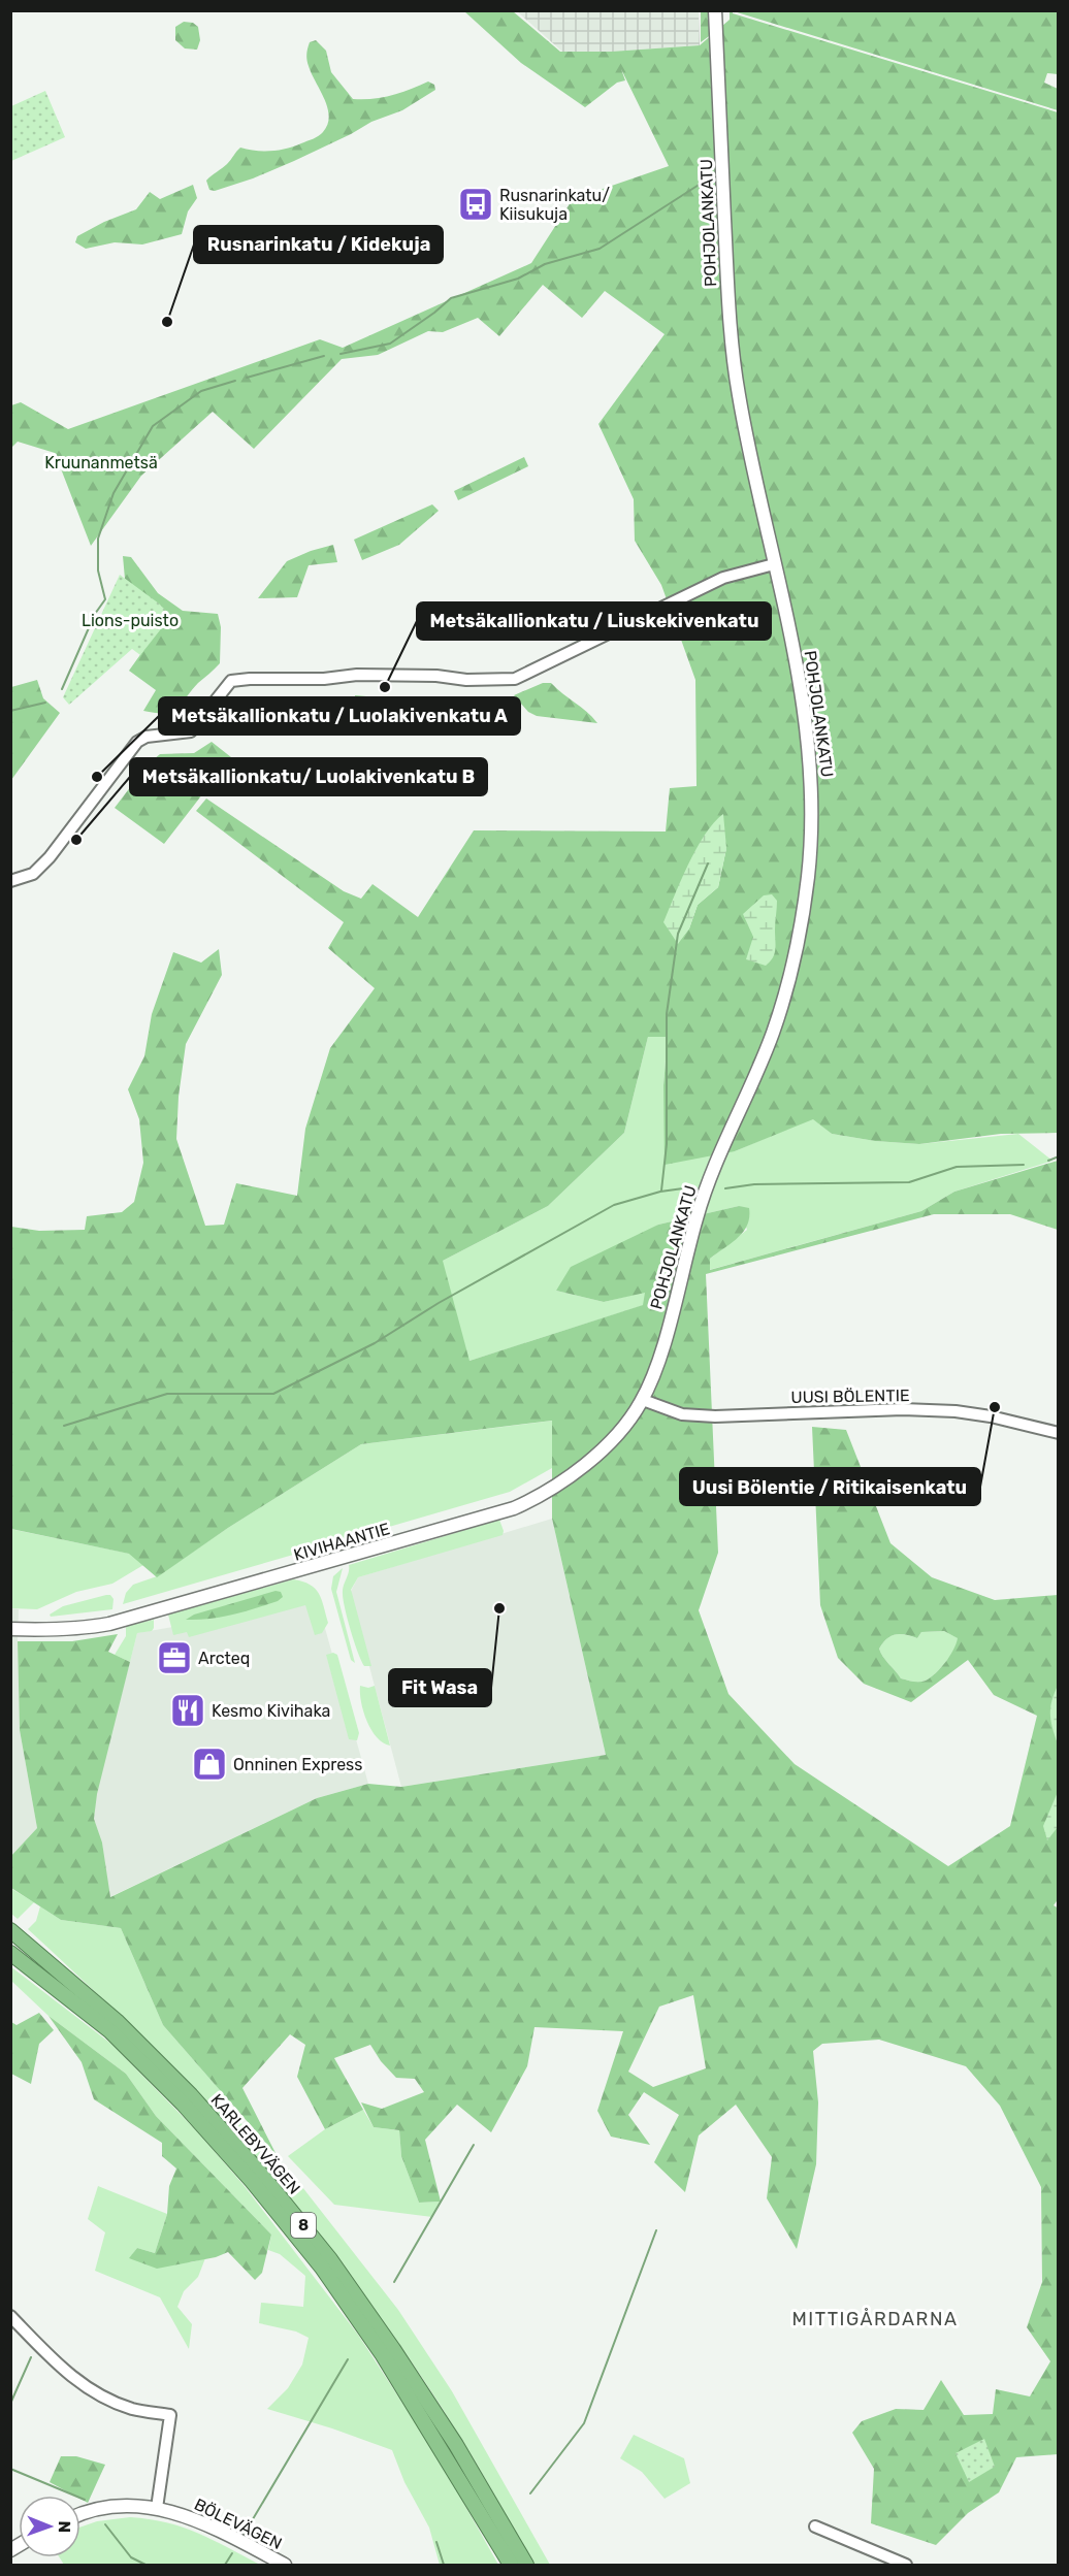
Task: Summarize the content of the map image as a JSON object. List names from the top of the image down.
{
  "streets": {
    "highway": ["KARLEBYVÄGEN", "8"],
    "main road": ["POHJOLANKATU", "KIVIHAANTIE", "BÖLEVÄGEN"],
    "street": ["UUSI BÖLENTIE"]
  },
  "crossings": [
    ["POHJOLANKATU", "UUSI BÖLENTIE"],
    ["POHJOLANKATU", "KIVIHAANTIE"],
    ["UUSI BÖLENTIE", "KIVIHAANTIE"]
  ],
  "districts": ["MITTIGÅRDARNA"],
  "parks": ["Kruunanmetsä", "Lions-puisto"],
  "places": {
    "bus stop": ["Rusnarinkatu/ Kiisukuja"],
    "other": [
      "Rusnarinkatu / Kidekuja",
      "Metsäkallionkatu / Liuskekivenkatu",
      "Metsäkallionkatu / Luolakivenkatu A",
      "Metsäkallionkatu/ Luolakivenkatu B",
      "Uusi Bölentie / Ritikaisenkatu",
      "Fit Wasa"
    ],
    "office": ["Arcteq"],
    "restaurant": ["Kesmo Kivihaka"],
    "shop": ["Onninen Express"]
  },
  "north": "right"
}
